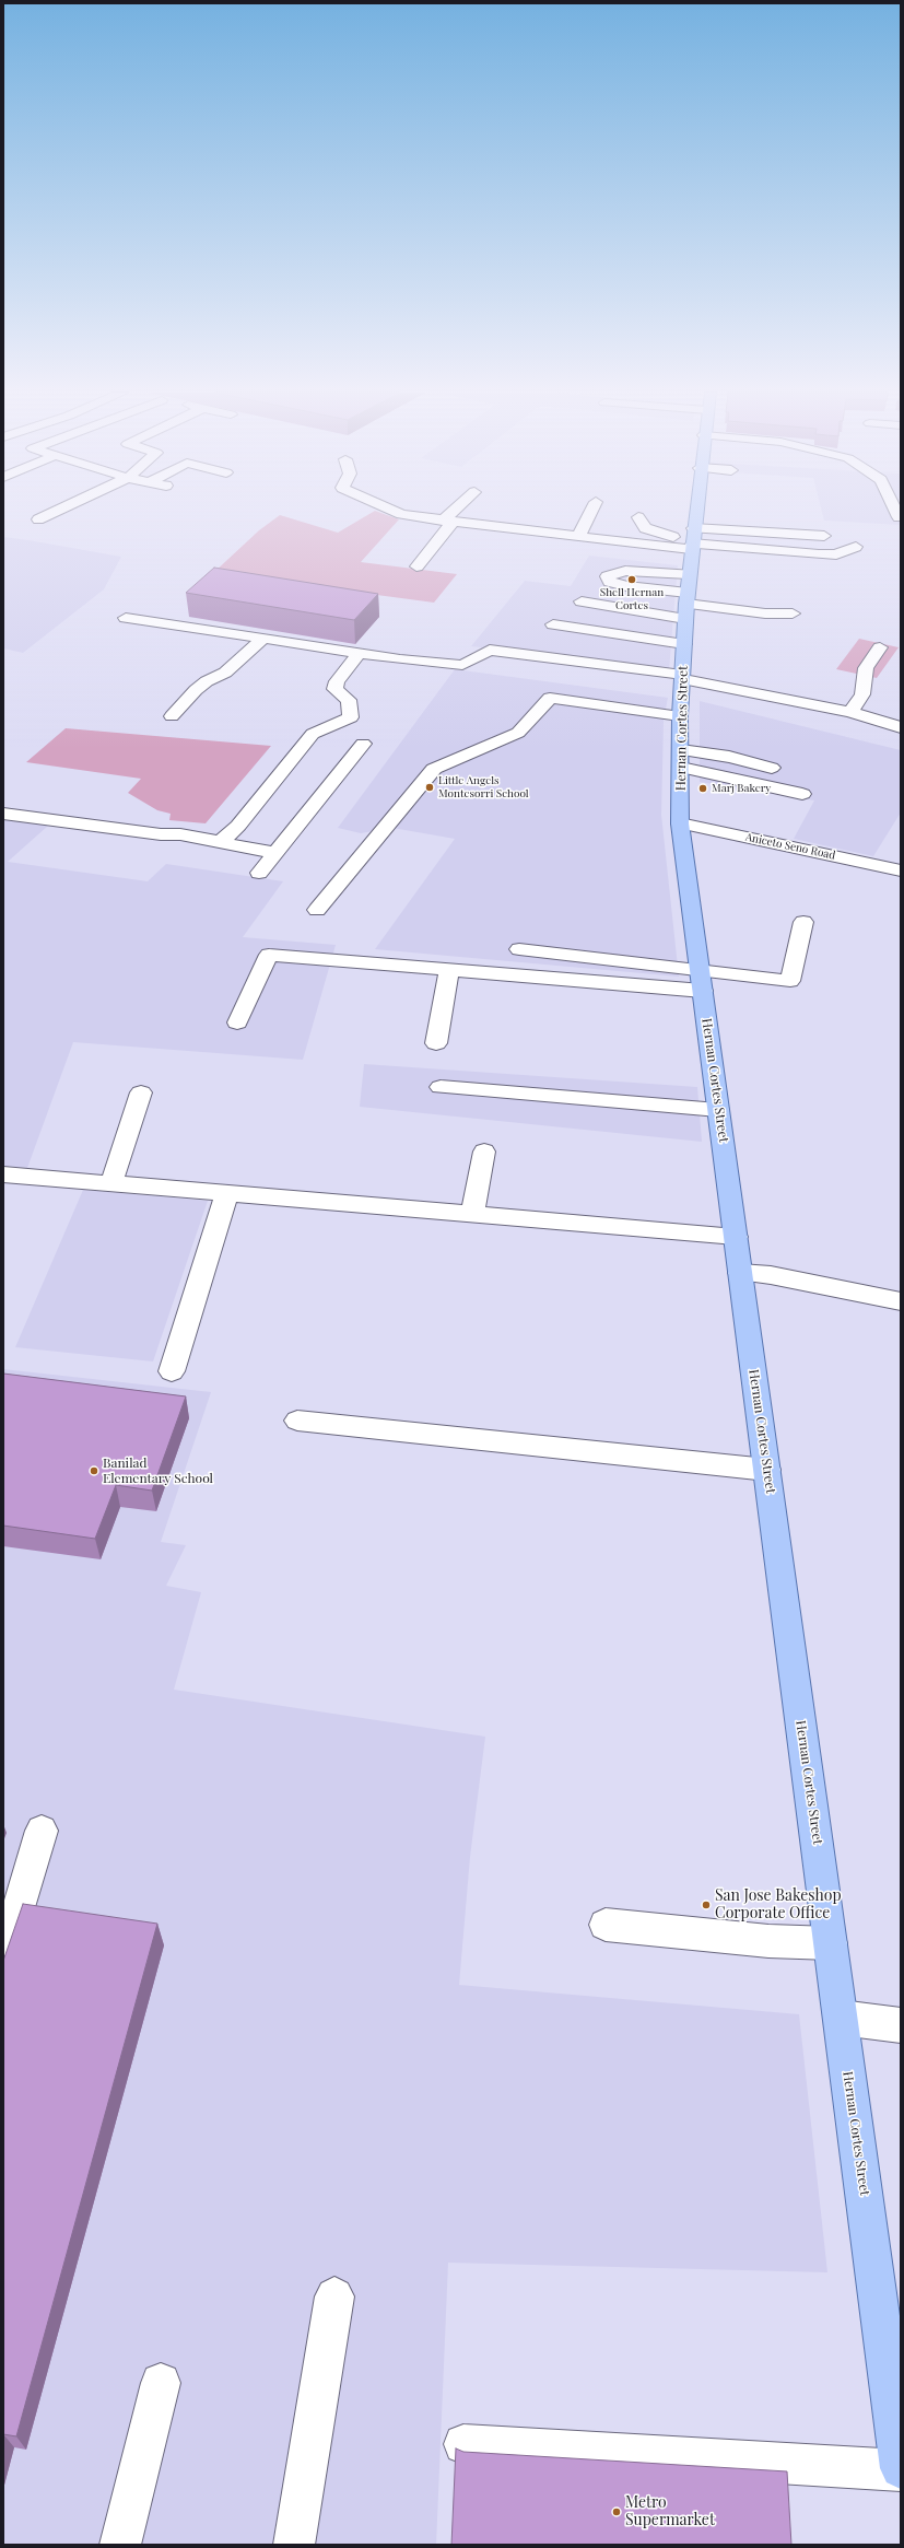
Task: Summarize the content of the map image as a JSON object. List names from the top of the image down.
{
  "streets": {
    "main road": ["Hernan Cortes Street"],
    "street": ["Aniceto Seno Road"]
  },
  "crossings": [
    ["Hernan Cortes Street", "Aniceto Seno Road"]
  ],
  "places": [
    "Shell Hernan Cortes",
    "Little Angels Montesorri School",
    "Marj Bakery",
    "Banilad Elementary School",
    "San Jose Bakeshop Corporate Office",
    "Metro Supermarket"
  ]
}
